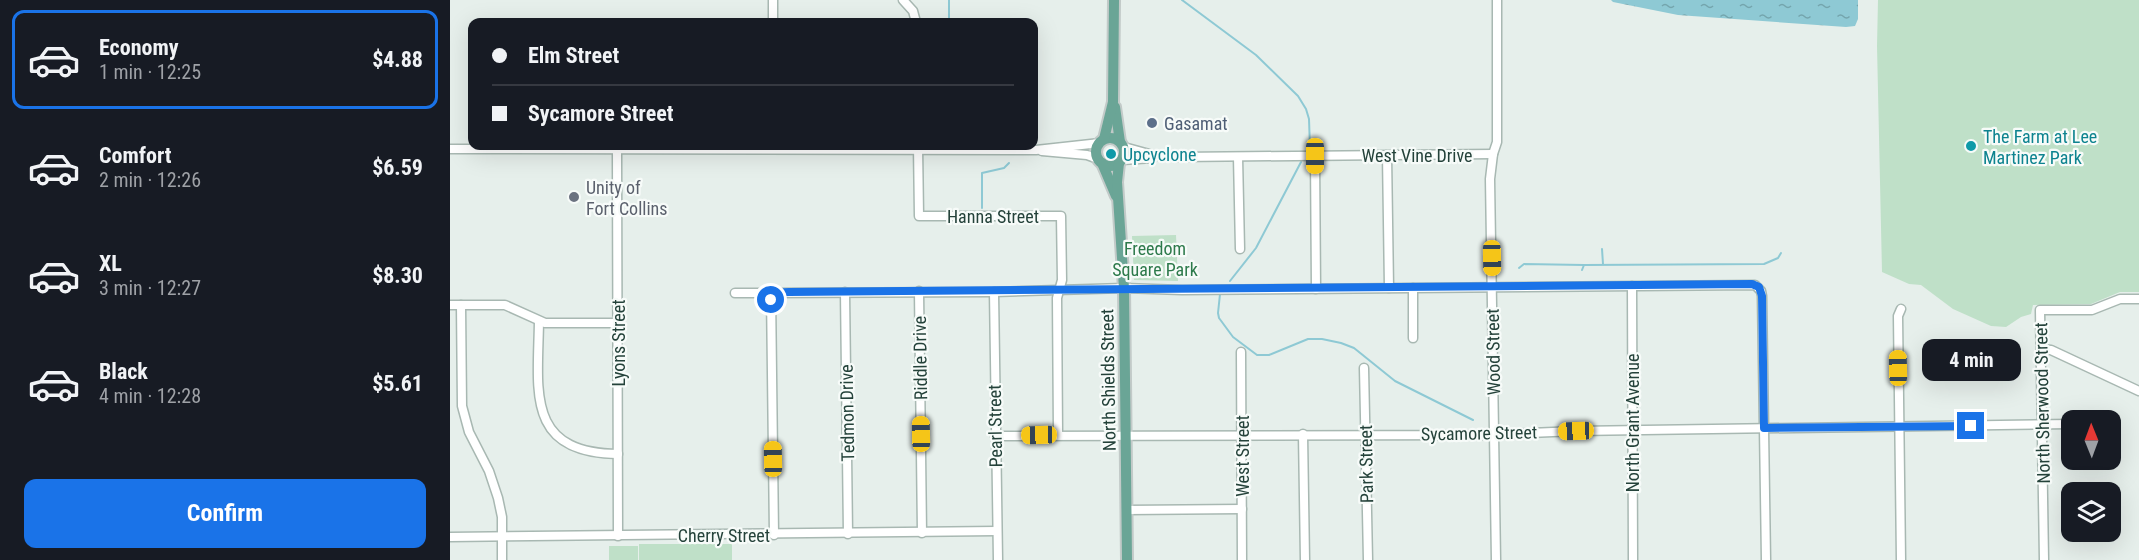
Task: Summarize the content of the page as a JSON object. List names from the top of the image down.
{
  "streets": {
    "main road": ["North Shields Street"],
    "street": [
      "West Vine Drive",
      "Hanna Street",
      "Lyons Street",
      "Wood Street",
      "Riddle Drive",
      "North Sherwood Street",
      "Tedmon Drive",
      "North Grant Avenue",
      "Pearl Street",
      "Sycamore Street",
      "West Street",
      "Park Street",
      "Cherry Street"
    ]
  },
  "crossings": [
    ["West Vine Drive", "Wood Street"],
    ["West Vine Drive", "North Shields Street"],
    ["Hanna Street", "Sycamore Street"],
    ["Lyons Street", "Cherry Street"],
    ["Wood Street", "Sycamore Street"],
    ["Riddle Drive", "Cherry Street"],
    ["North Shields Street", "Sycamore Street"],
    ["North Sherwood Street", "Sycamore Street"],
    ["Tedmon Drive", "Cherry Street"],
    ["North Grant Avenue", "Sycamore Street"],
    ["Pearl Street", "Sycamore Street"],
    ["Pearl Street", "Cherry Street"],
    ["Sycamore Street", "West Street"],
    ["Sycamore Street", "Park Street"]
  ],
  "parks": ["Freedom Square Park"],
  "places": [
    "Gasamat",
    "The Farm at Lee Martinez Park",
    "Upcyclone",
    "Unity of Fort Collins"
  ],
  "north": "top",
  "page": {
    "list": [
      {
        "name": "Economy",
        "note": "1 min · 12:25",
        "value": "$4.88"
      },
      {
        "name": "Comfort",
        "note": "2 min · 12:26",
        "value": "$6.59"
      },
      {
        "name": "XL",
        "note": "3 min · 12:27",
        "value": "$8.30"
      },
      {
        "name": "Black",
        "note": "4 min · 12:28",
        "value": "$5.61"
      }
    ],
    "banner": ["Elm Street", "Sycamore Street"],
    "bubble": "4 min",
    "buttons": "Confirm"
  }
}
